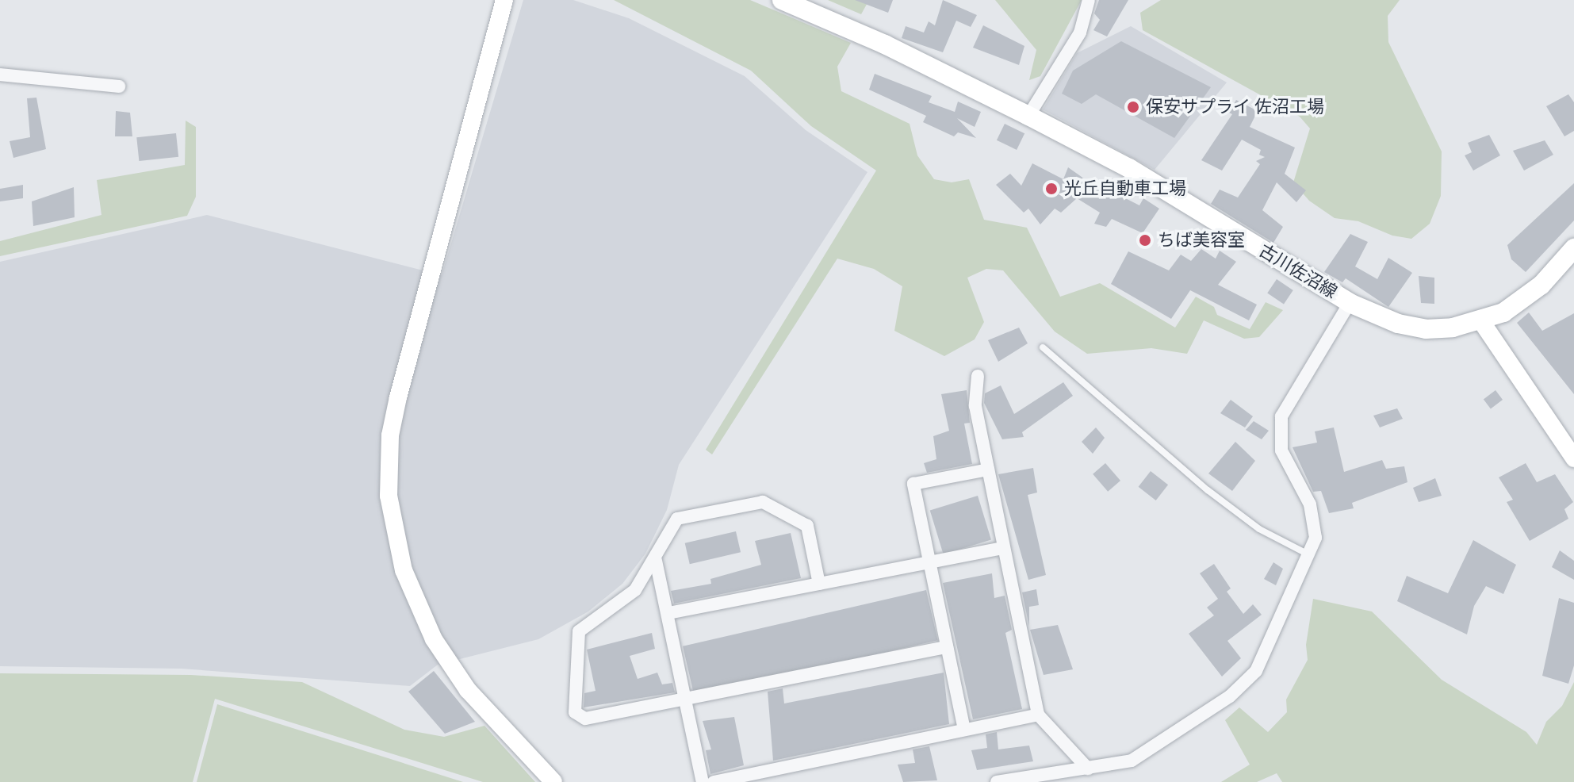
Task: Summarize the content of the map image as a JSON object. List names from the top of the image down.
{
  "streets": {
    "main road": ["古川佐沼線"]
  },
  "places": ["保安サプライ 佐沼工場", "光丘自動車工場", "ちば美容室"]
}
